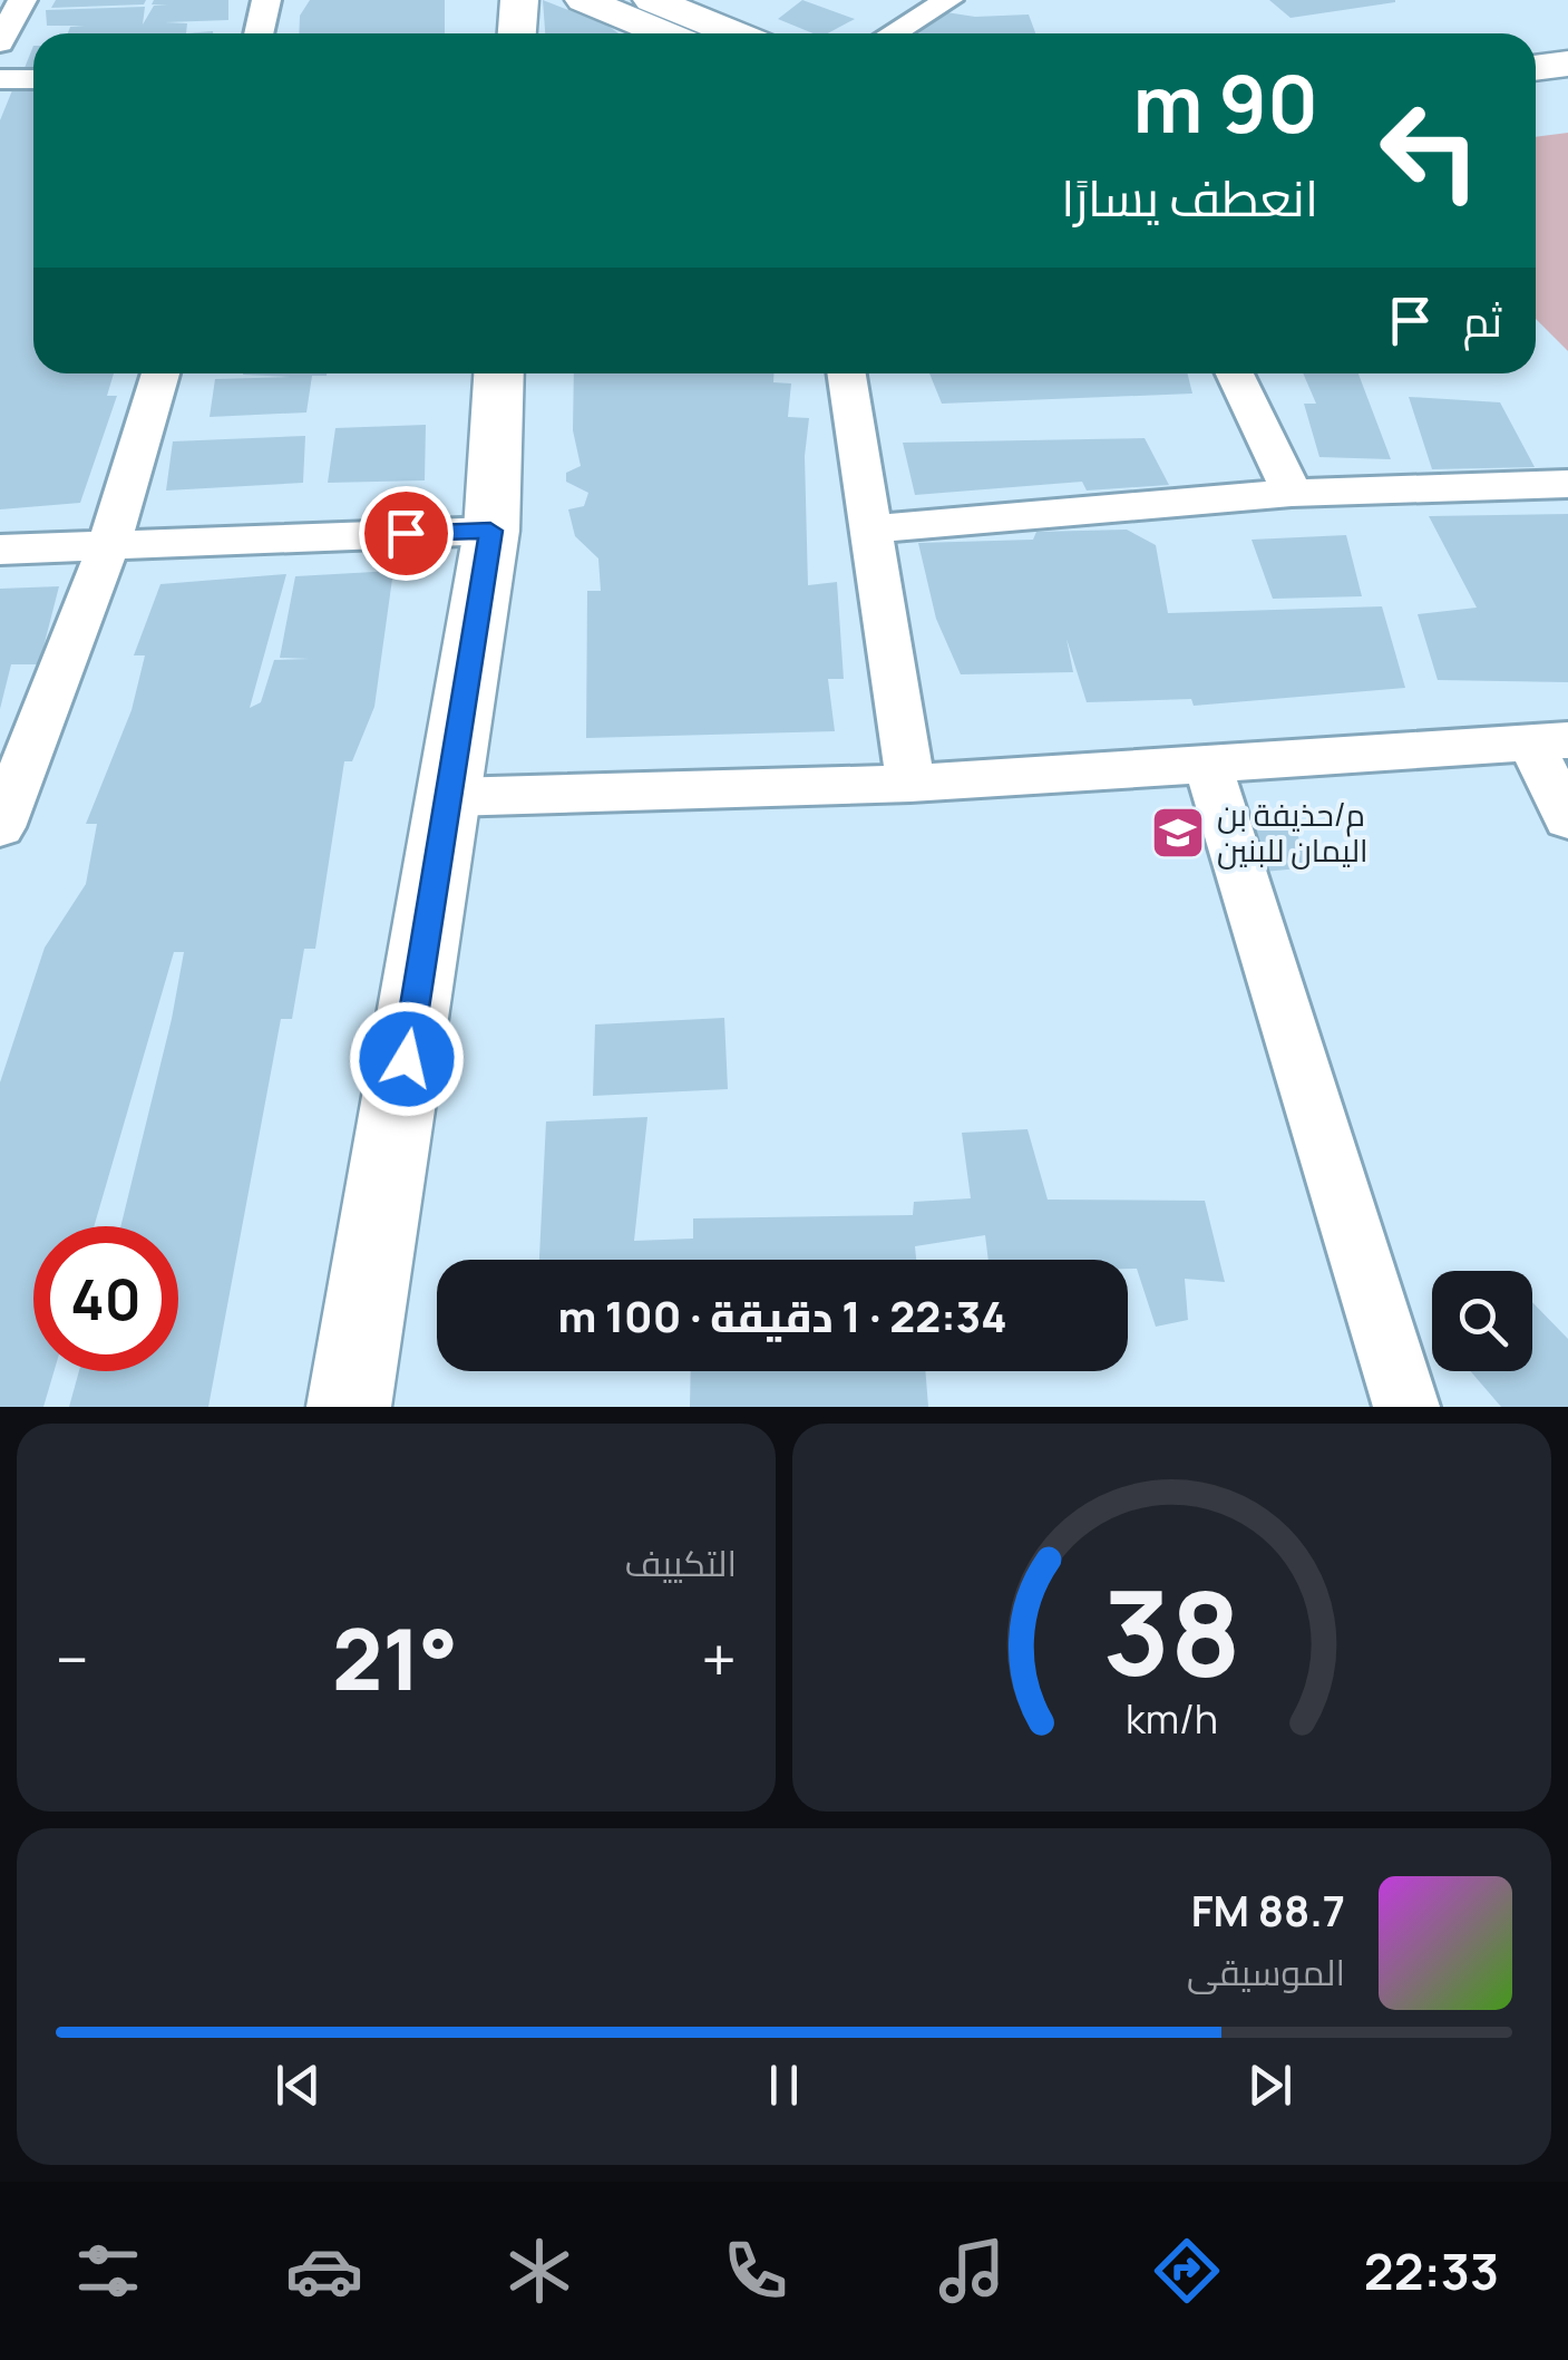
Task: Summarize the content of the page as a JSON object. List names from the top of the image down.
{
  "places": {
    "school or university": ["م/حذيفة بن اليمان للبنين"]
  },
  "page": {
    "turn": ["90 m", "انعطف يسارًا"],
    "then": "ثم",
    "limit": "40",
    "trip": "22:34 · 1 دقيقة · 100 m",
    "tile": "التكييف",
    "heat": ["−", "21°", "+"],
    "song": ["88.7 FM", "الموسيقى"],
    "tabs": "22:33",
    "gauge": ["38", "km/h"]
  }
}
